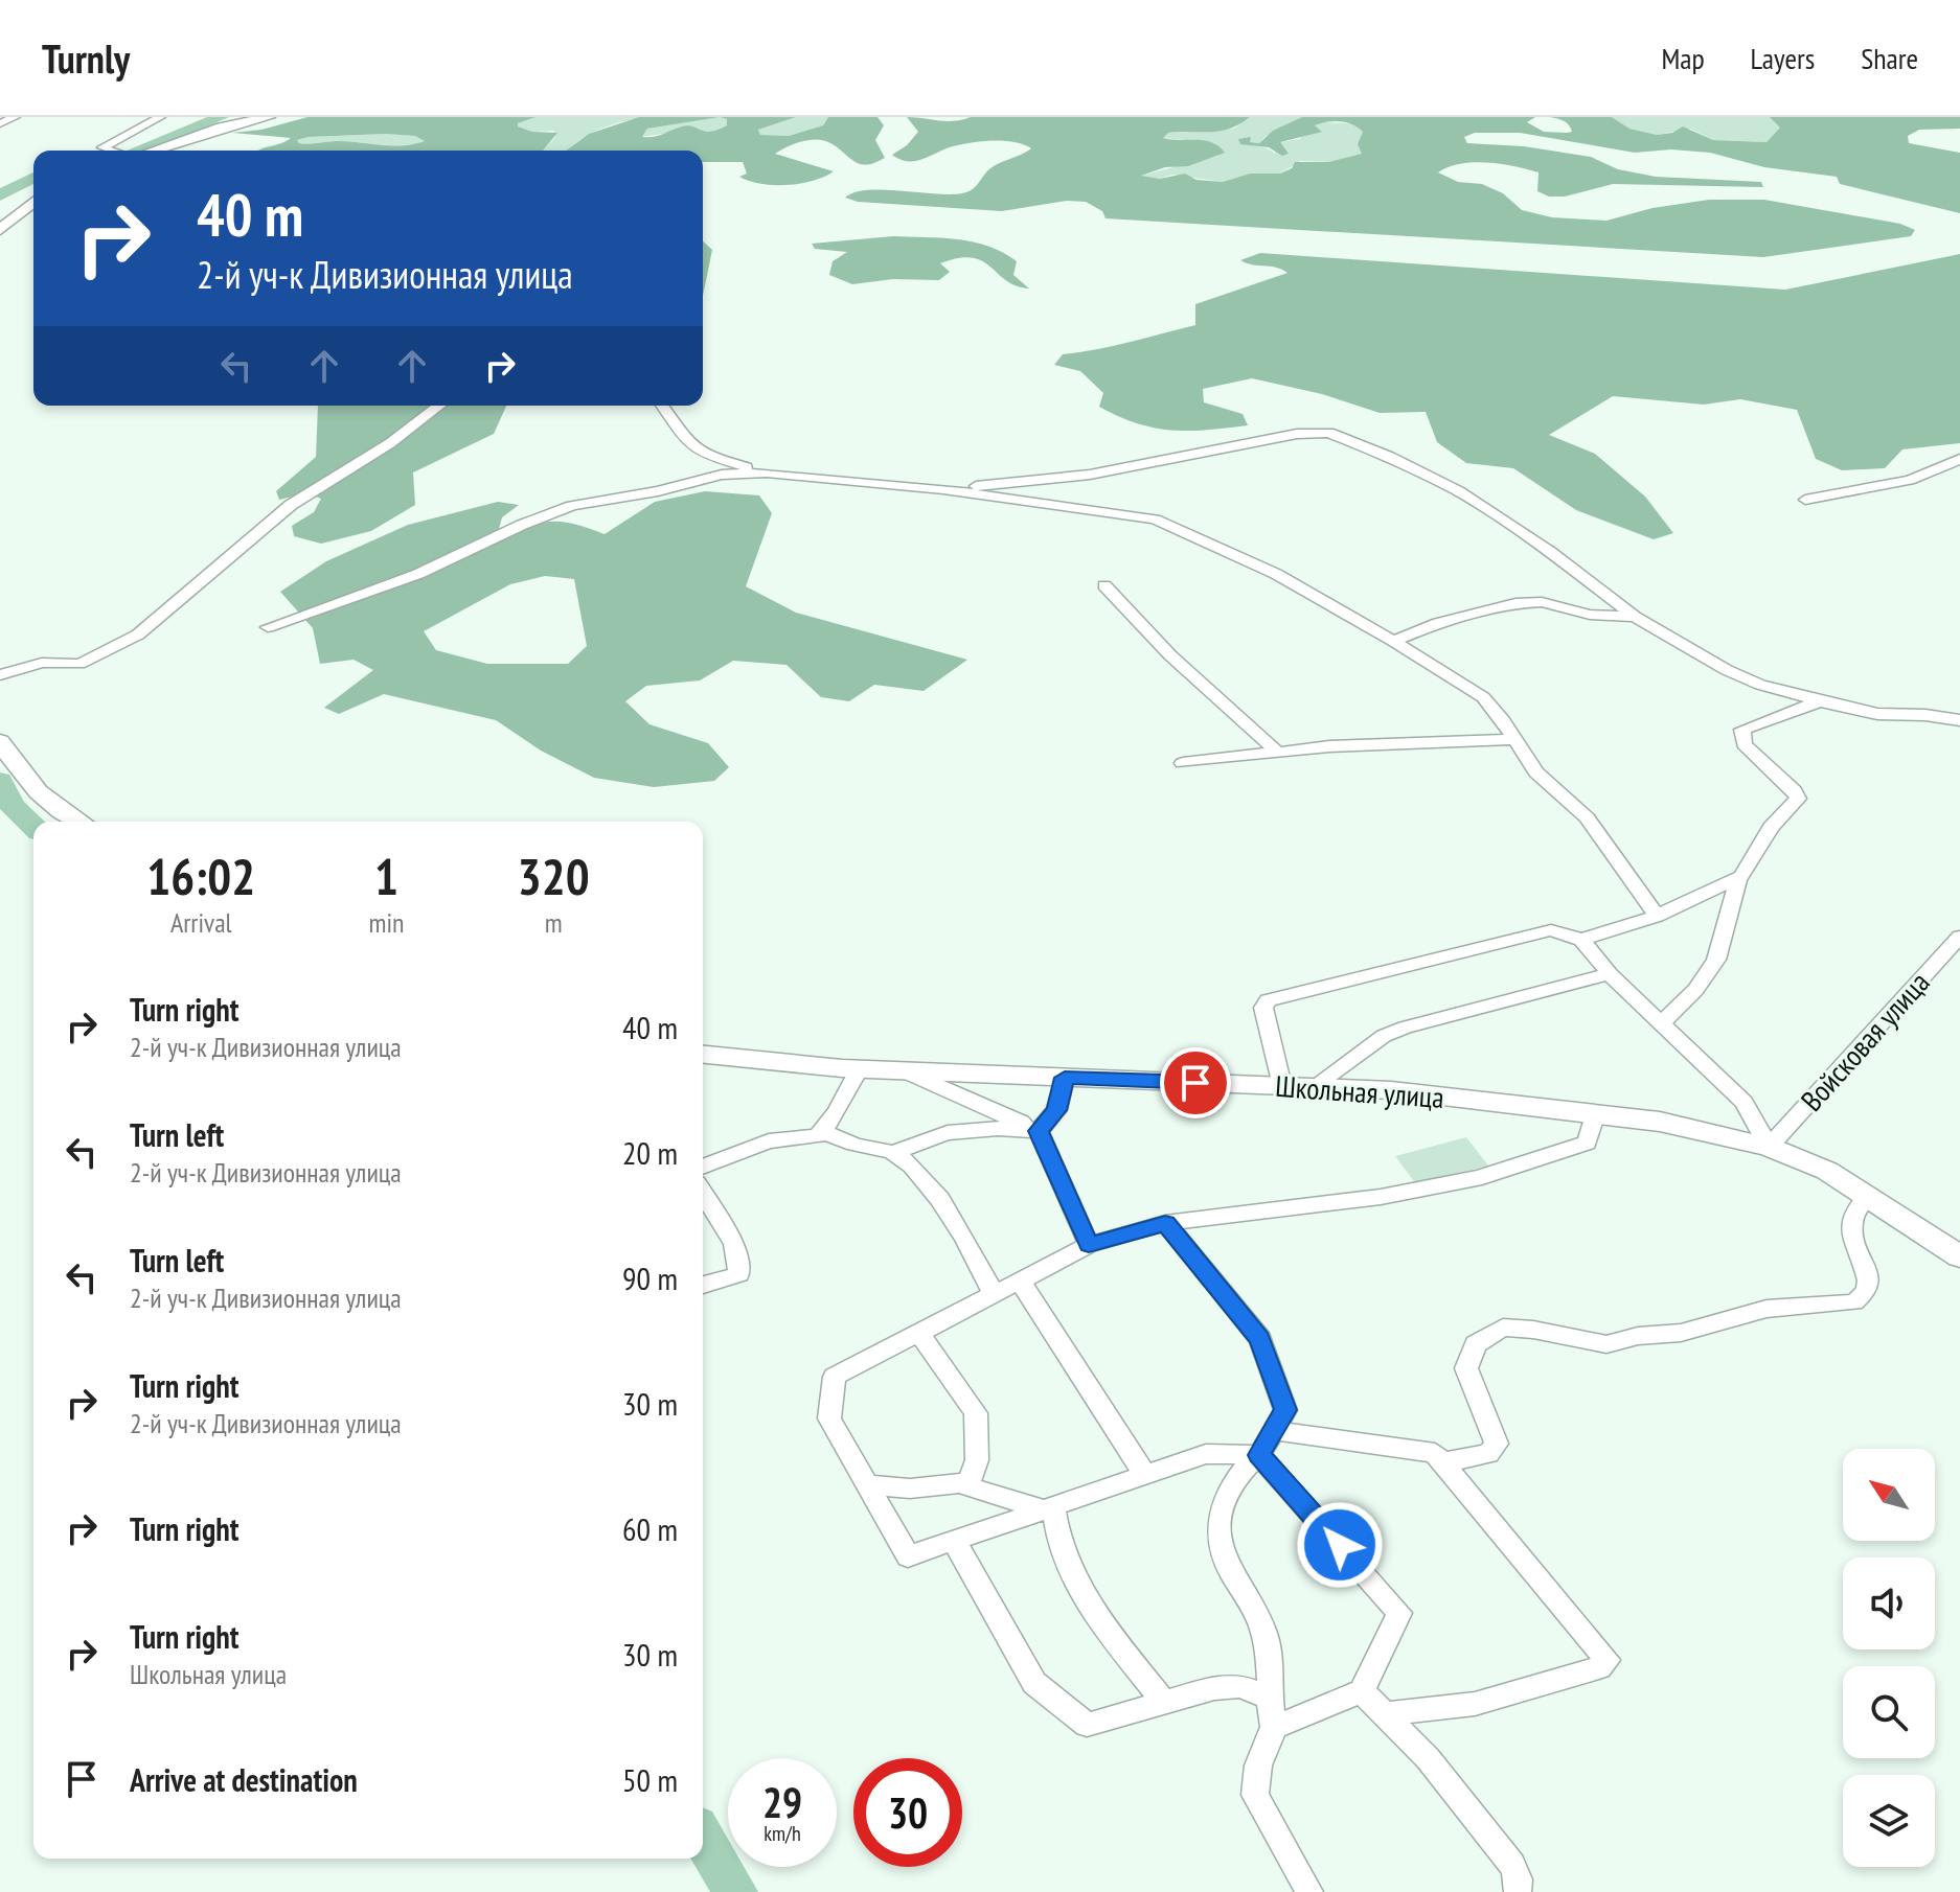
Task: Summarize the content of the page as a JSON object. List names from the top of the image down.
{
  "streets": {
    "street": ["Войсковая улица", "Школьная улица"]
  },
  "crossings": [
    ["Войсковая улица", "Школьная улица"]
  ],
  "north": "top left",
  "page": {
    "header": "Turnly",
    "nav": ["Map", "Layers", "Share"],
    "turn": ["40 m", "2-й уч-к Дивизионная улица"],
    "eta": [
      "16:02",
      "Arrival",
      "1",
      "min",
      "320",
      "m"
    ],
    "list": [
      {
        "name": "Turn right",
        "note": "2-й уч-к Дивизионная улица",
        "value": "40 m"
      },
      {
        "name": "Turn left",
        "note": "2-й уч-к Дивизионная улица",
        "value": "20 m"
      },
      {
        "name": "Turn left",
        "note": "2-й уч-к Дивизионная улица",
        "value": "90 m"
      },
      {
        "name": "Turn right",
        "note": "2-й уч-к Дивизионная улица",
        "value": "30 m"
      },
      {
        "name": "Turn right",
        "value": "60 m"
      },
      {
        "name": "Turn right",
        "note": "Школьная улица",
        "value": "30 m"
      },
      {
        "name": "Arrive at destination",
        "value": "50 m"
      }
    ],
    "speed": "29 km/h",
    "limit": "30"
  }
}
